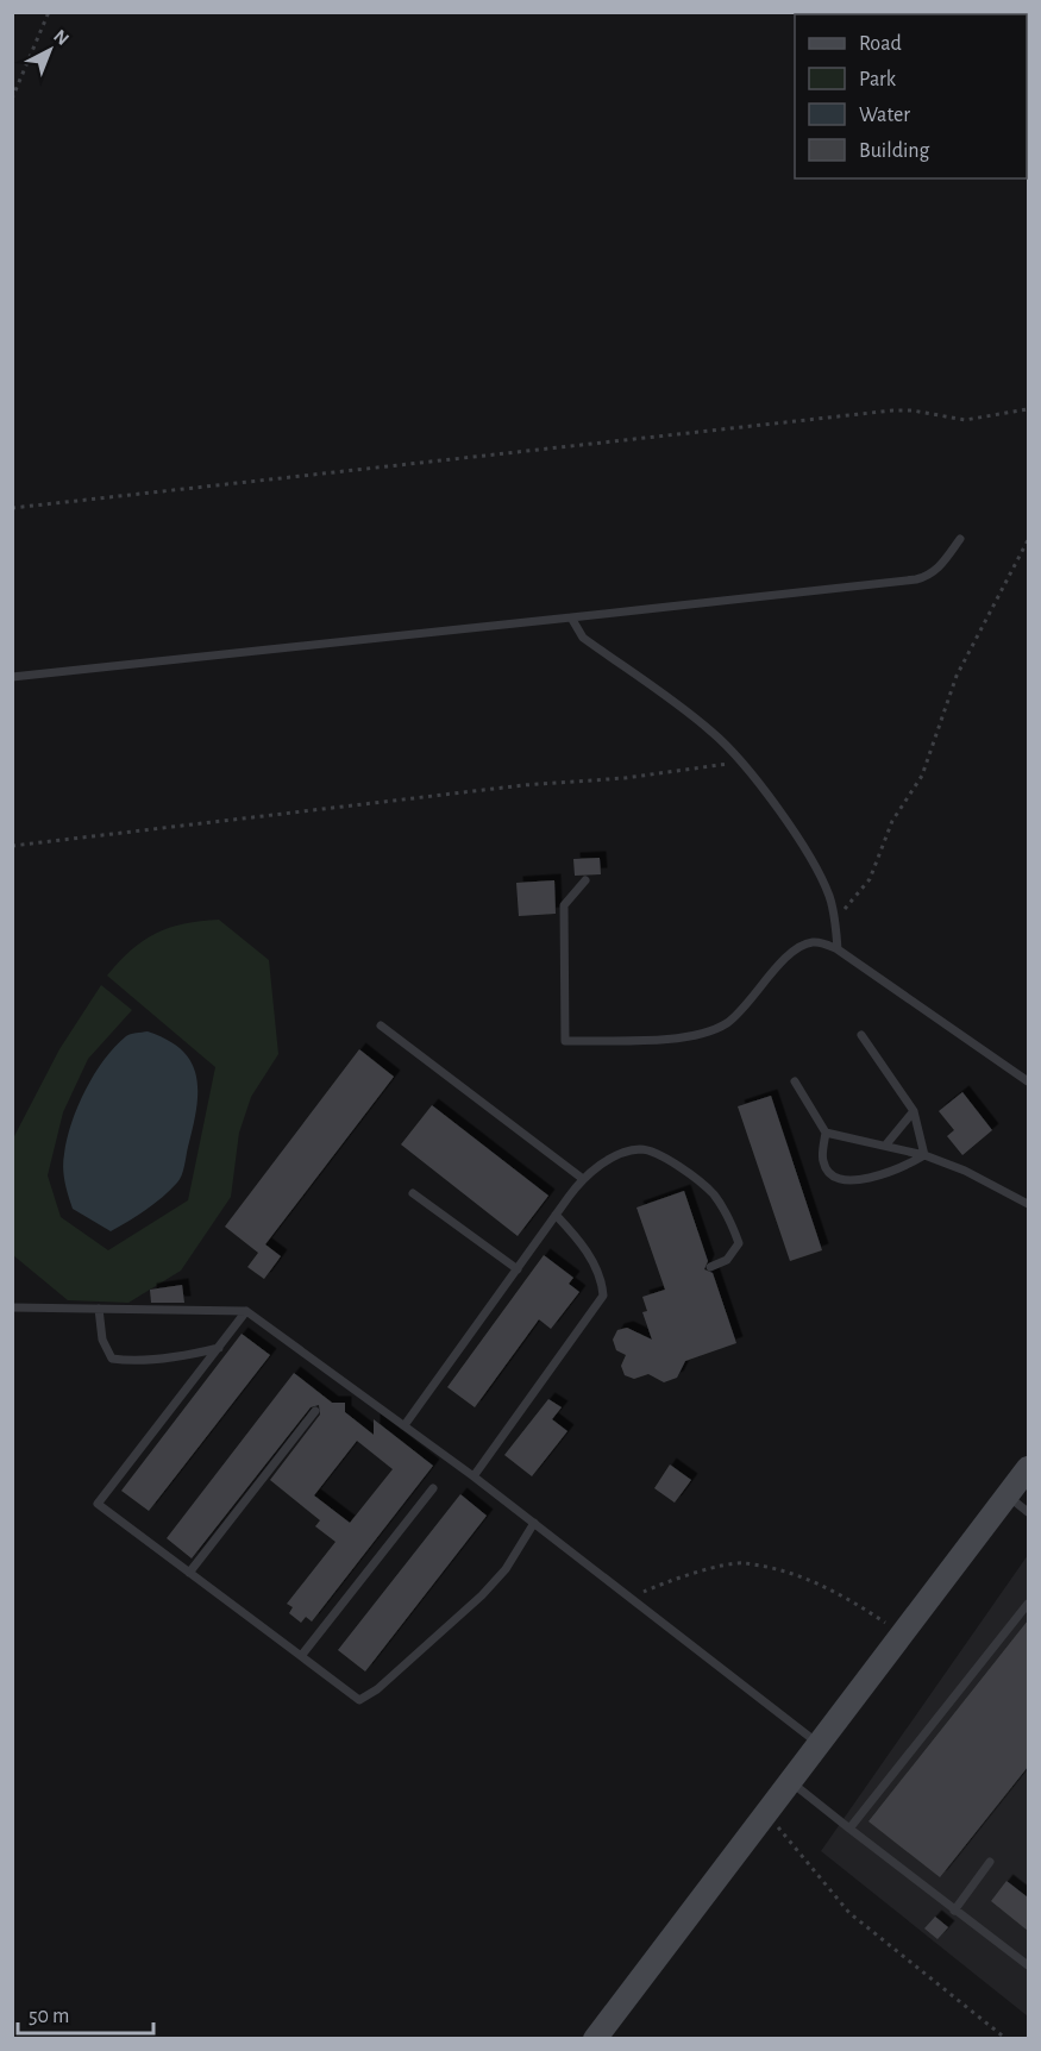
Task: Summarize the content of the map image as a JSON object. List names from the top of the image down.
{
  "legend": [
    "Road",
    "Park",
    "Water",
    "Building"
  ],
  "scale_bar": "50 m",
  "north": "top right"
}
